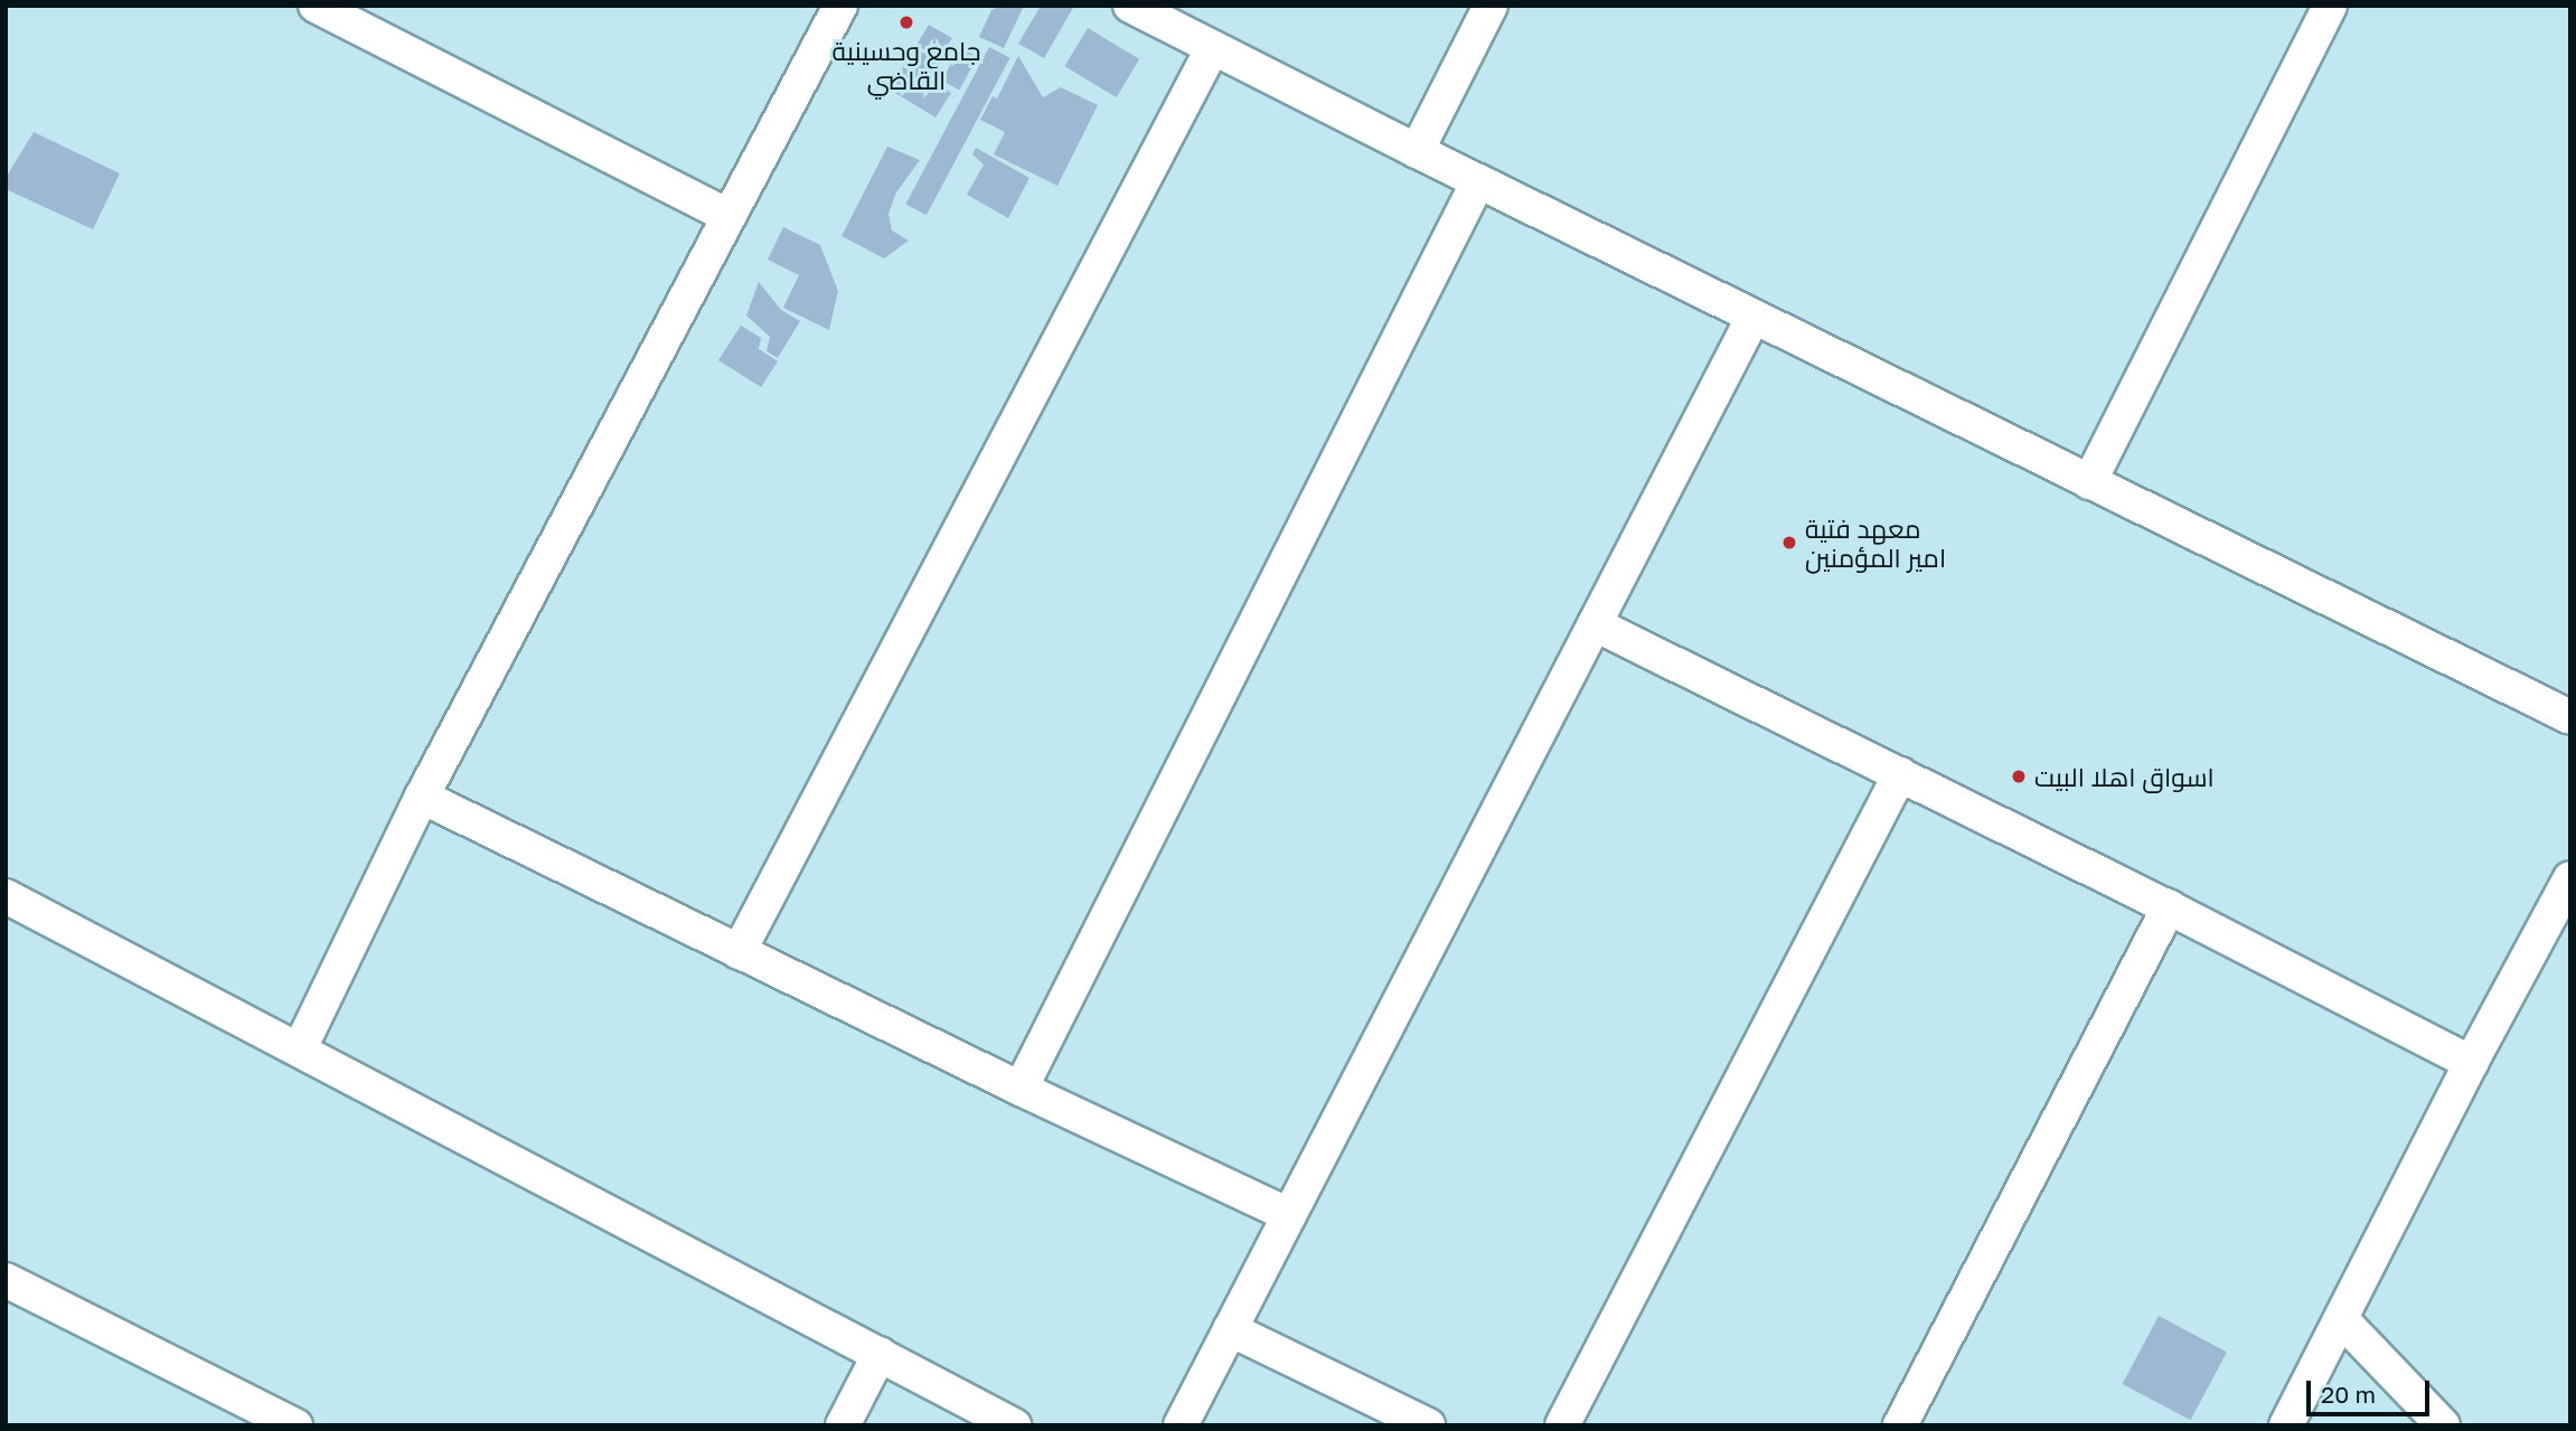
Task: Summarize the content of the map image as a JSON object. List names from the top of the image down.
{
  "places": ["جامع وحسينية القاضي", "معهد فتية امير المؤمنين", "اسواق اهلا البيت"],
  "scale_bar": "20 m"
}
